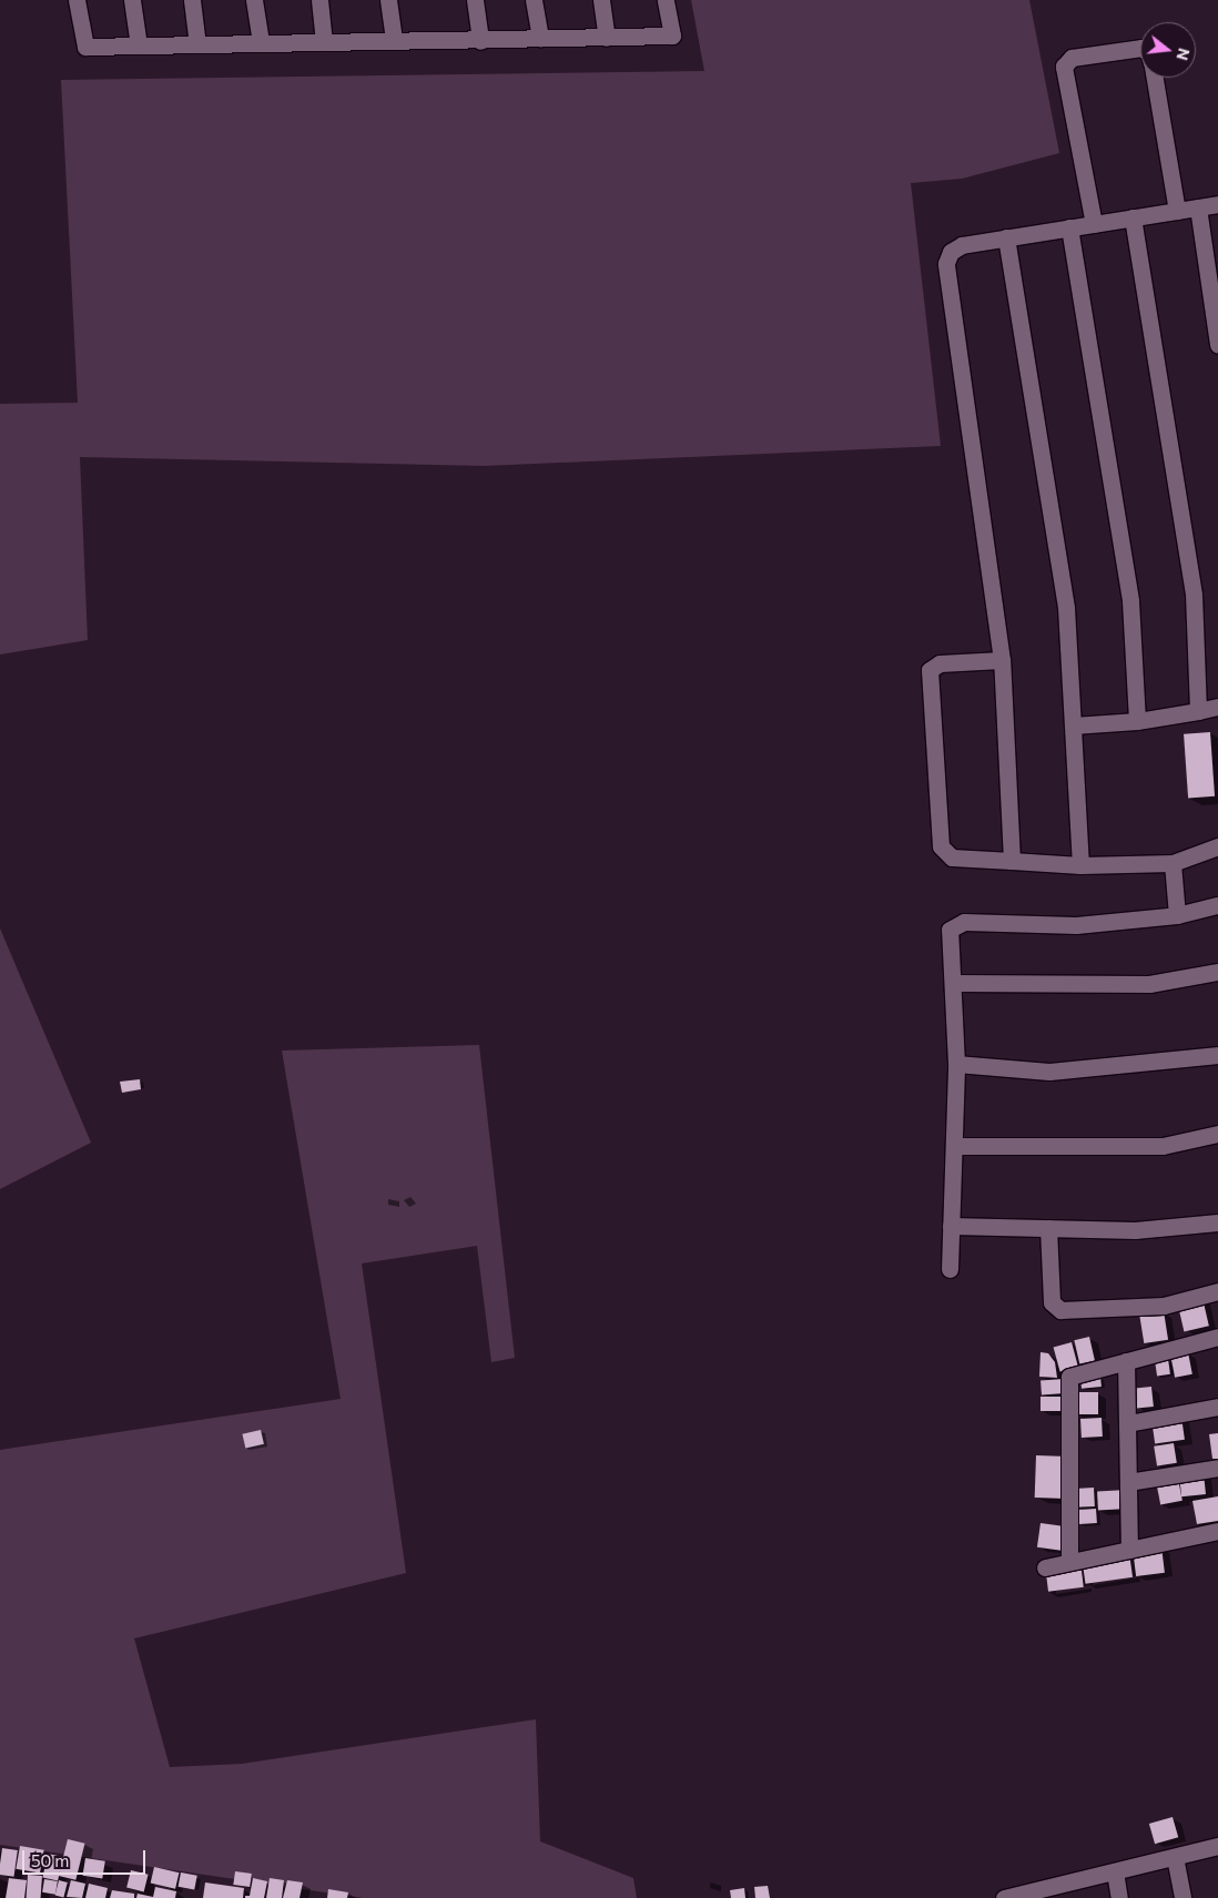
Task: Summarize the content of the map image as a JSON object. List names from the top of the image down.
{
  "scale_bar": "50 m",
  "north": "right"
}
